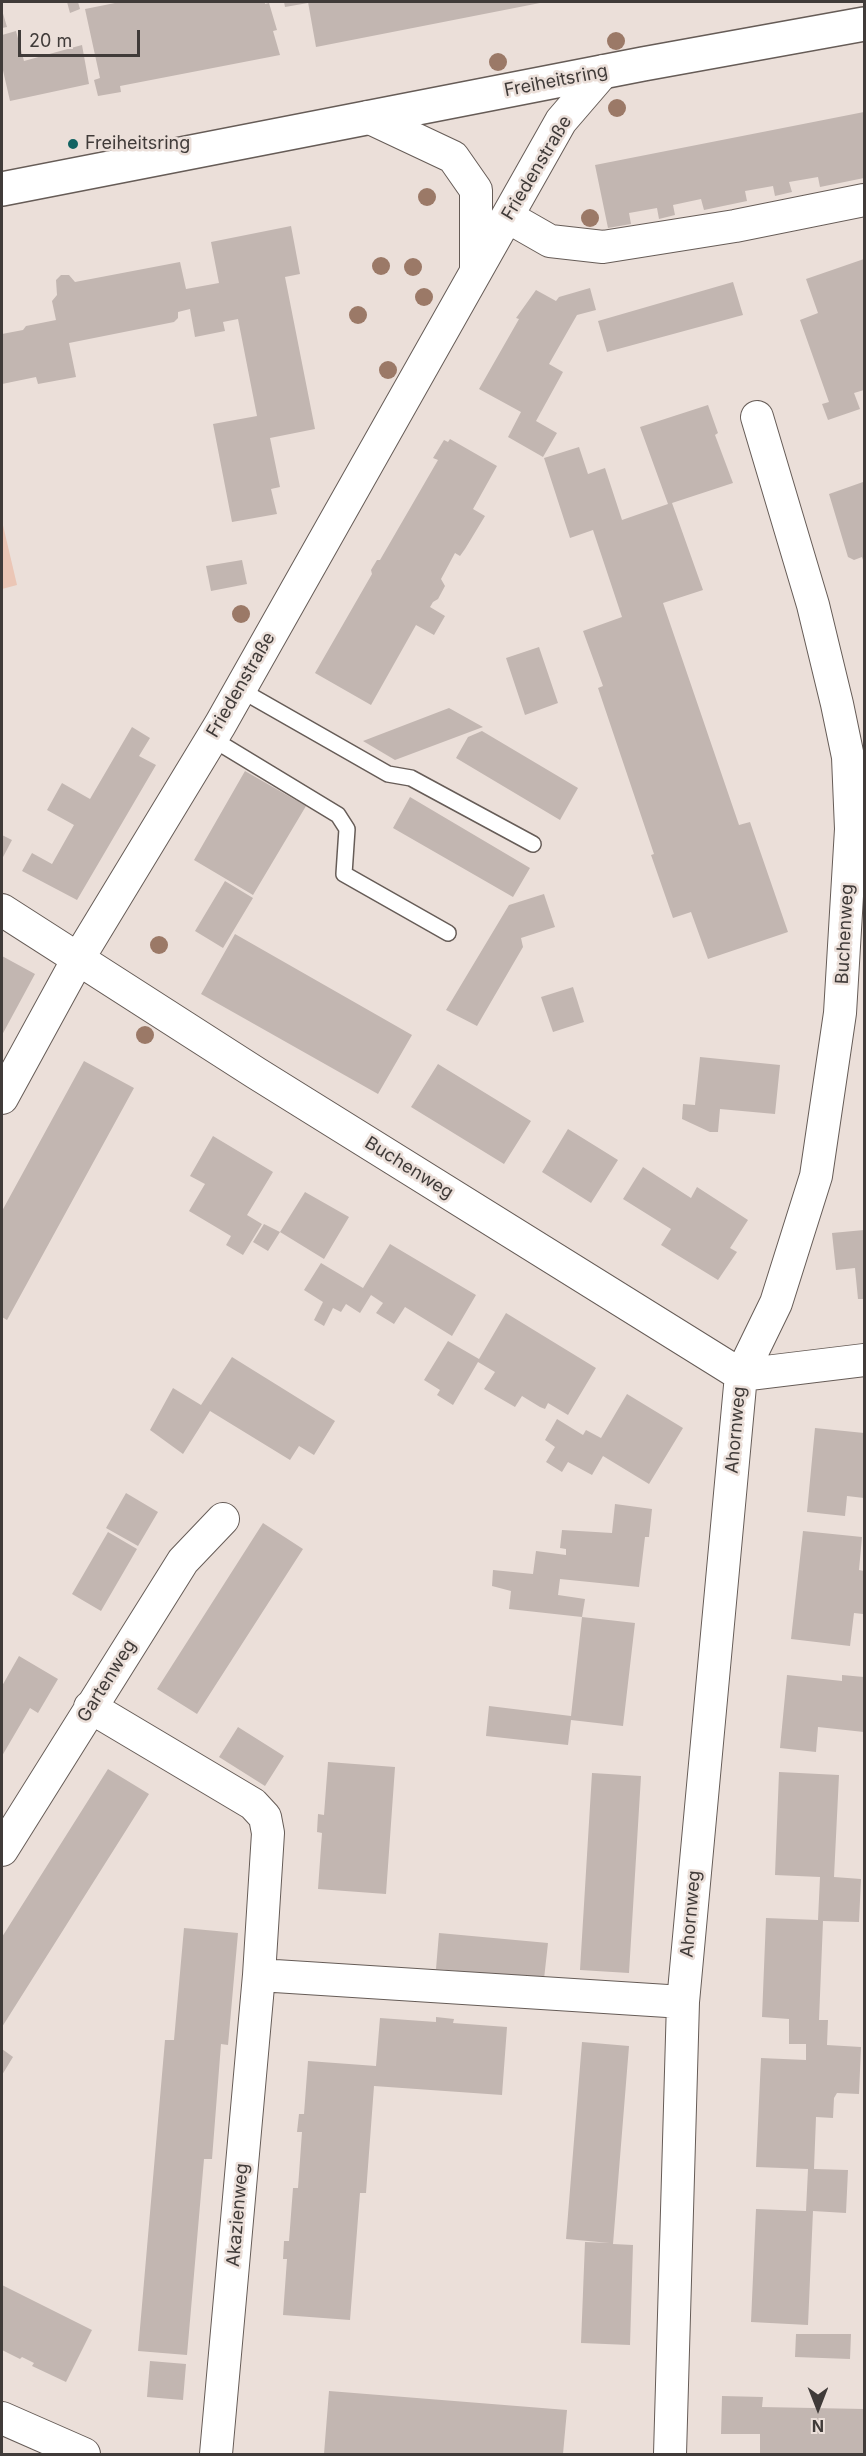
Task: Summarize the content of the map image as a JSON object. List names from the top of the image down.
{
  "streets": {
    "main road": ["Freiheitsring"],
    "street": [
      "Friedenstraße",
      "Buchenweg",
      "Ahornweg",
      "Gartenweg",
      "Akazienweg"
    ]
  },
  "crossings": [
    ["Freiheitsring", "Friedenstraße"],
    ["Friedenstraße", "Buchenweg"],
    ["Buchenweg", "Ahornweg"],
    ["Gartenweg", "Akazienweg"]
  ],
  "places": ["Freiheitsring"],
  "scale_bar": "20 m",
  "north": "bottom"
}
